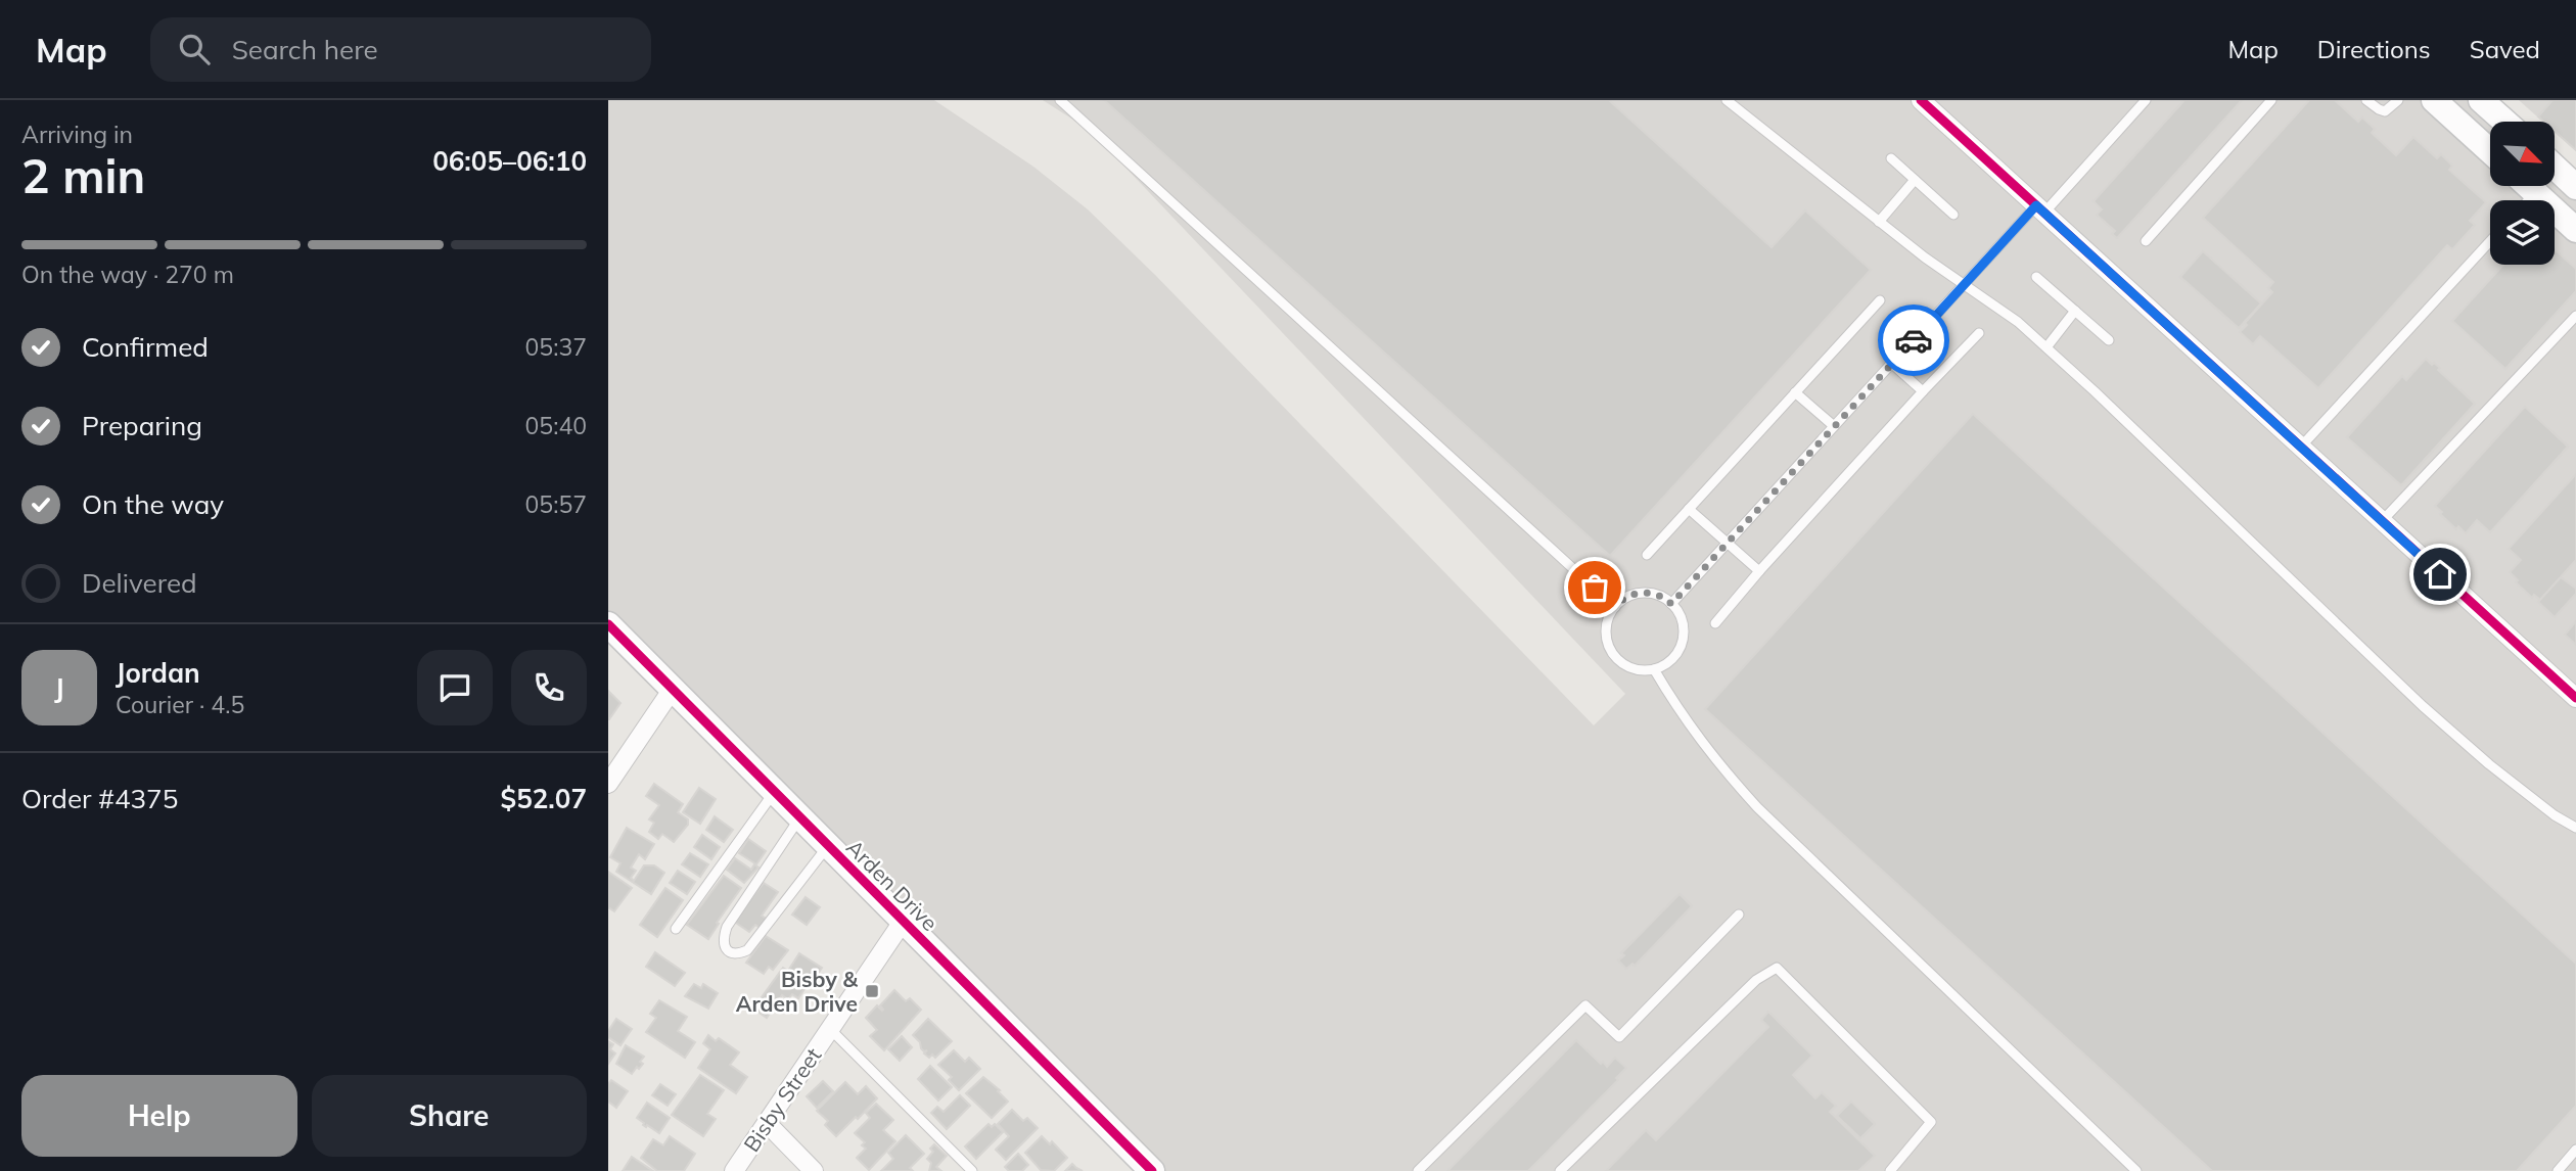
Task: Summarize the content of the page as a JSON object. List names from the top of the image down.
{
  "streets": {
    "street": ["Arden Drive", "Bisby Street"]
  },
  "crossings": [
    ["Arden Drive", "Bisby Street"]
  ],
  "places": {
    "transit": ["Bisby & Arden Drive"]
  },
  "north": "bottom right",
  "page": {
    "header": "Map",
    "search": "Search here",
    "nav": ["Map", "Directions", "Saved"],
    "heading": ["2 min", "Arriving in", "06:05–06:10"],
    "panel": [
      "Jordan",
      "Courier · 4.5",
      "Order #4375",
      "$52.07"
    ],
    "bar": "On the way · 270 m",
    "list": [
      ["Confirmed", "05:37"],
      ["Preparing", "05:40"],
      ["On the way", "05:57"],
      "Delivered"
    ],
    "round": "J",
    "buttons": ["Help", "Share"]
  }
}
